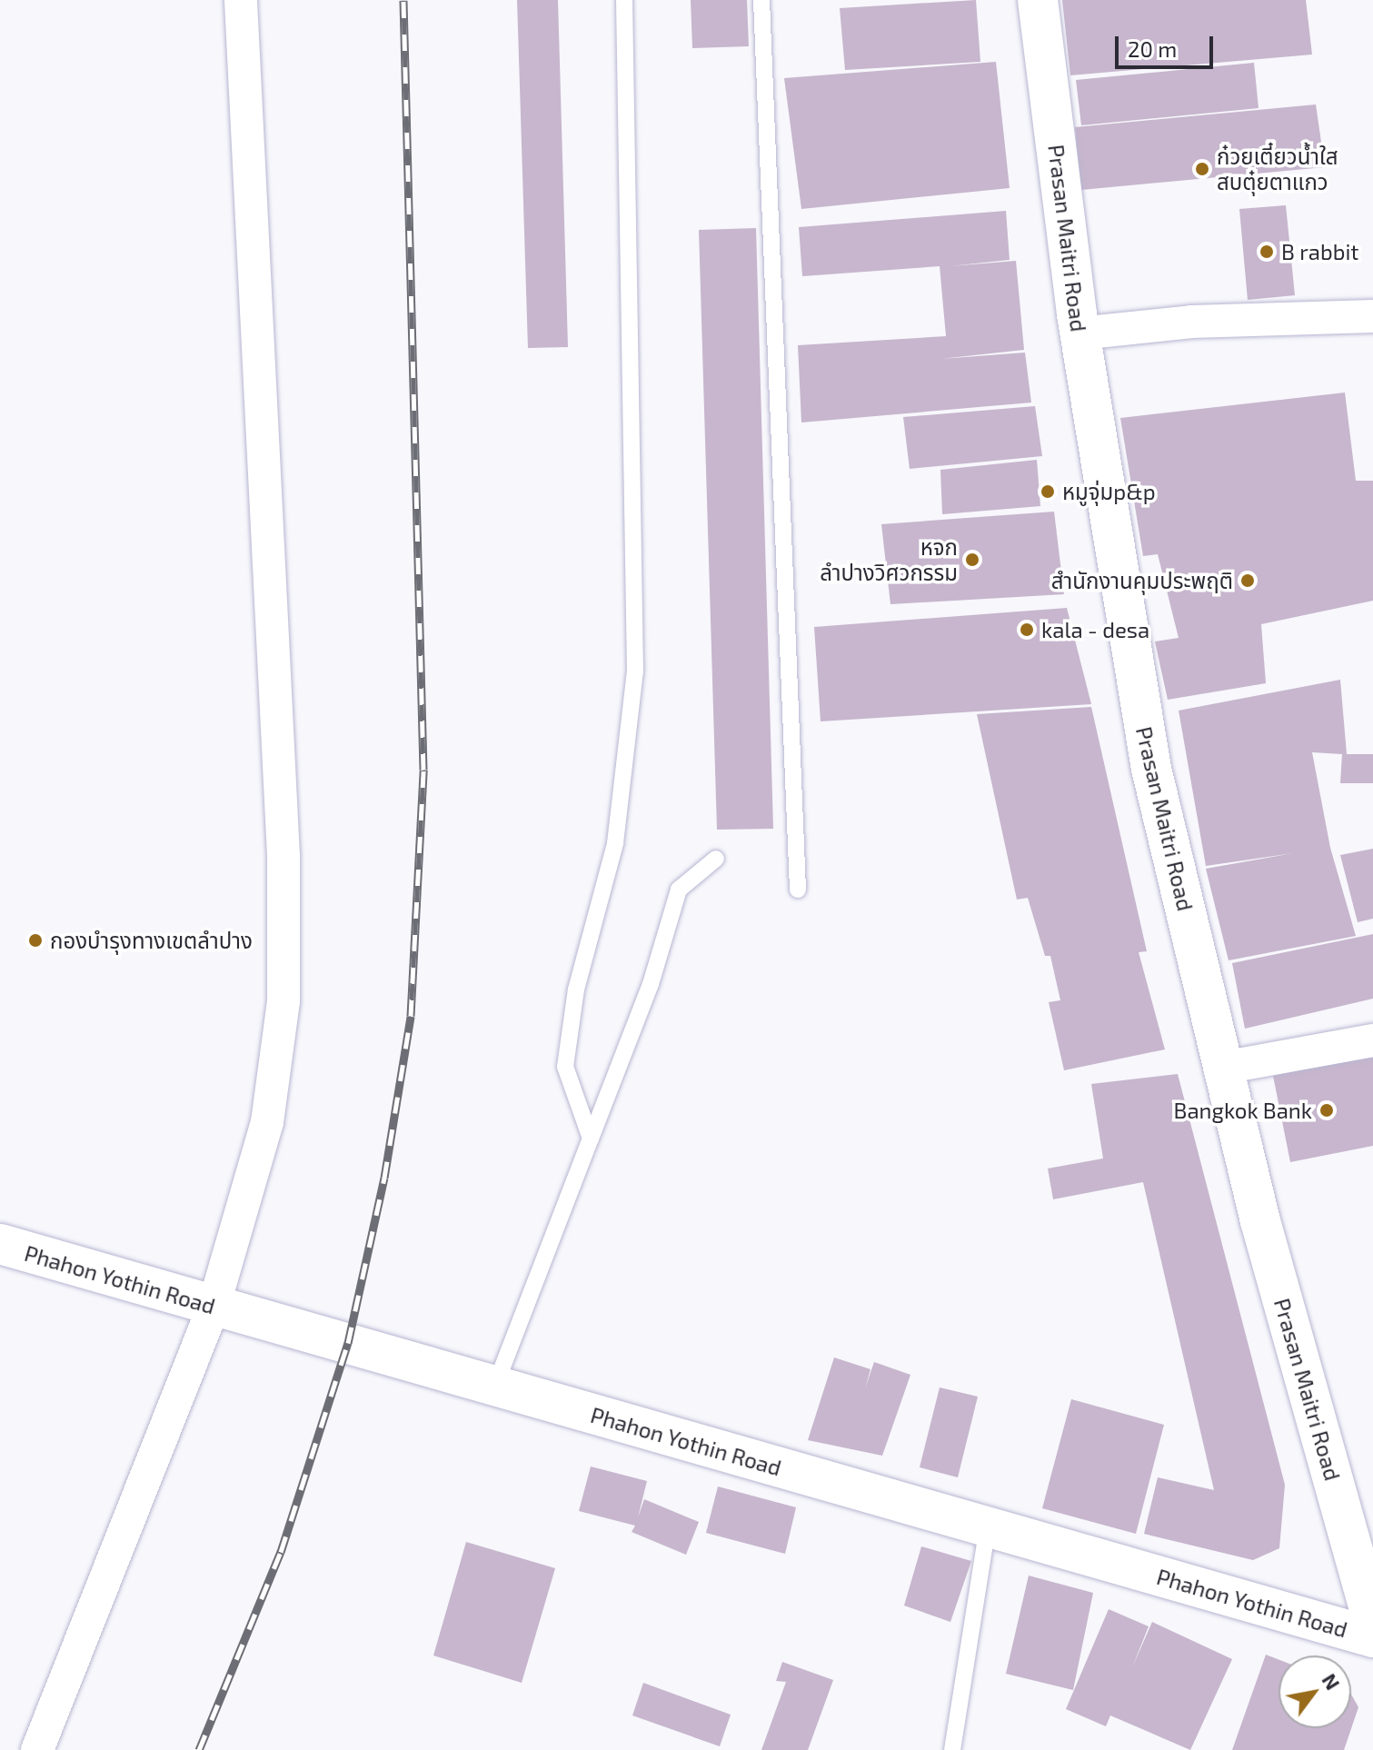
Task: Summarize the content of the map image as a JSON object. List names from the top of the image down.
{
  "streets": {
    "street": ["Prasan Maitri Road", "Phahon Yothin Road"]
  },
  "places": [
    "ก๋วยเตี๋ยวน้ำใส สบตุ๋ยตาแกว",
    "B rabbit",
    "หมูจุ่มp&p",
    "หจก ลำปางวิศวกรรม",
    "สำนักงานคุมประพฤติ",
    "kala - desa",
    "กองบำรุงทางเขตลำปาง",
    "Bangkok Bank"
  ],
  "scale_bar": "20 m",
  "north": "top right"
}
